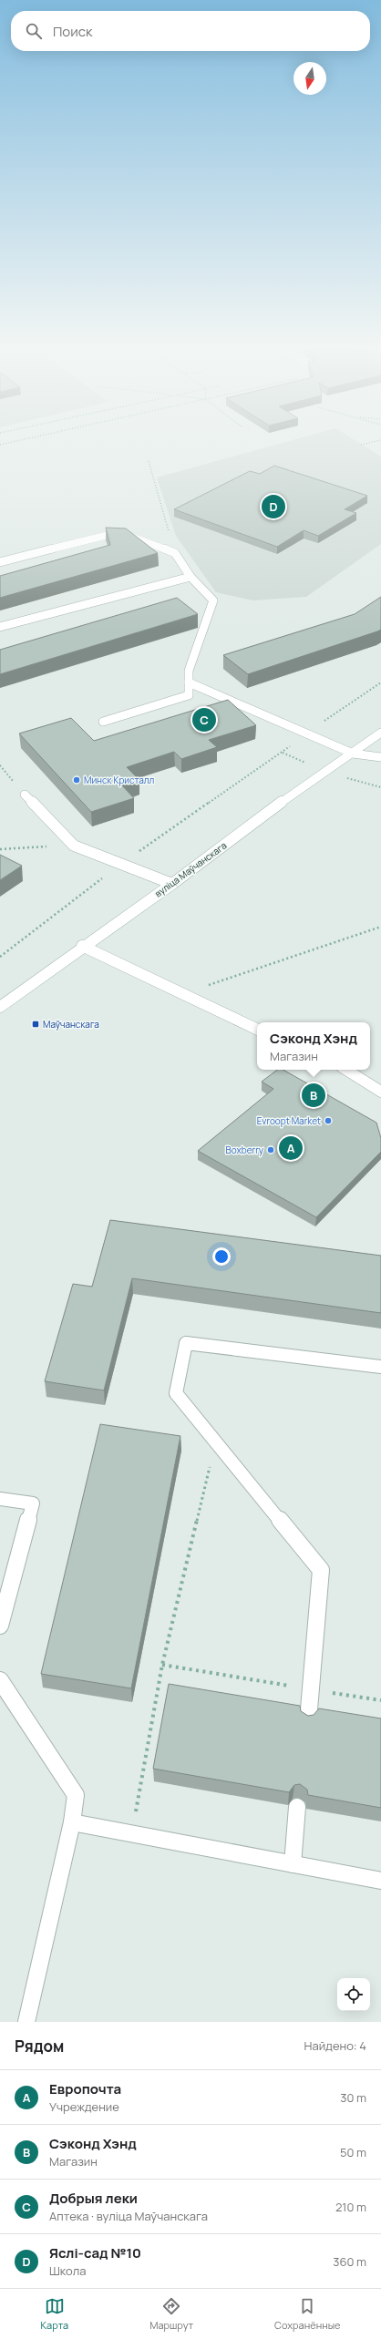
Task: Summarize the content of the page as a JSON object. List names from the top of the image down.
{
  "streets": {
    "main road": ["вуліца Маўчанскага"]
  },
  "places": {
    "other": ["Минск Кристалл", "Evroopt Market", "Boxberry"],
    "transit": ["Маўчанскага"]
  },
  "north": "bottom",
  "page": {
    "search": "Поиск",
    "pins": [
      "D",
      "C",
      "B",
      "A"
    ],
    "popup": ["Сэконд Хэнд", "Магазин"],
    "heading": ["Рядом", "Найдено: 4"],
    "list": [
      {
        "mark": "A",
        "name": "Европочта",
        "note": "Учреждение",
        "value": "30 m"
      },
      {
        "mark": "B",
        "name": "Сэконд Хэнд",
        "note": "Магазин",
        "value": "50 m"
      },
      {
        "mark": "C",
        "name": "Добрыя леки",
        "note": "Аптека · вуліца Маўчанскага",
        "value": "210 m"
      },
      {
        "mark": "D",
        "name": "Яслі-сад №10",
        "note": "Школа",
        "value": "360 m"
      }
    ],
    "nav": ["Карта", "Маршрут", "Сохранённые"]
  }
}
